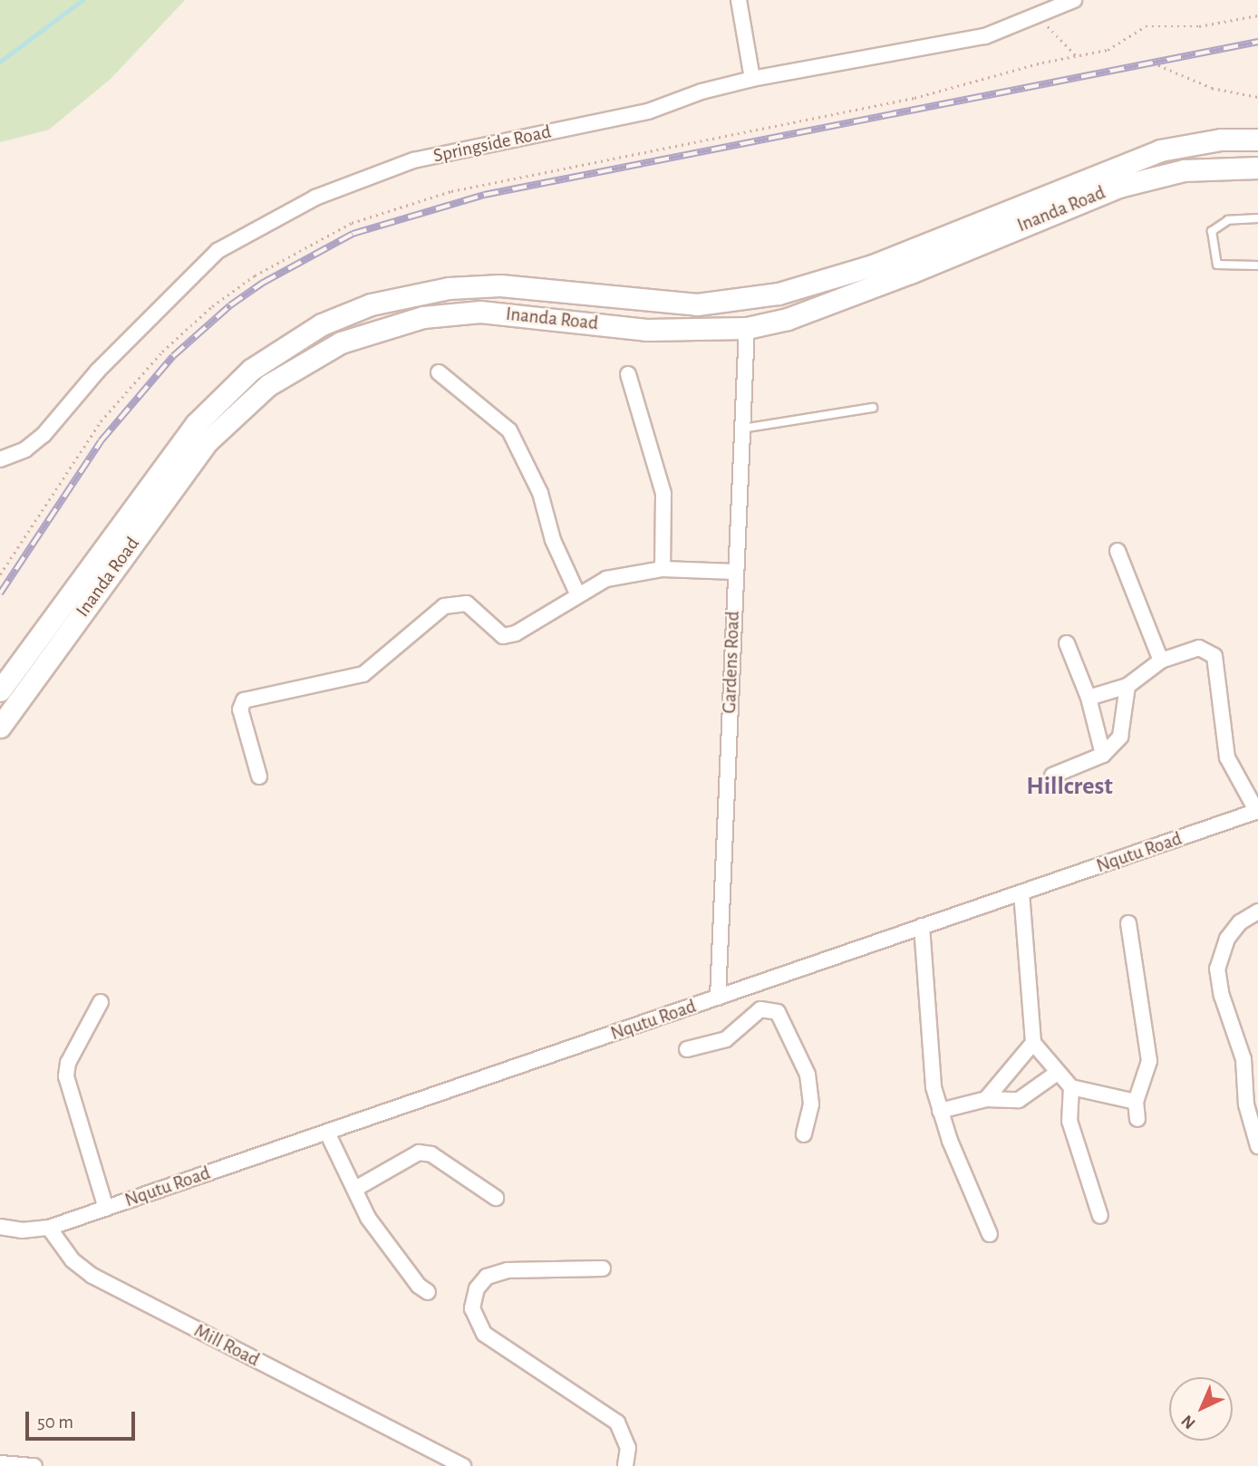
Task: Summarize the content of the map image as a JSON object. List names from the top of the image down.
{
  "streets": {
    "main road": ["Inanda Road"],
    "street": [
      "Springside Road",
      "Gardens Road",
      "Nqutu Road",
      "Mill Road"
    ]
  },
  "crossings": [
    ["Inanda Road", "Gardens Road"],
    ["Gardens Road", "Nqutu Road"],
    ["Nqutu Road", "Mill Road"]
  ],
  "districts": ["Hillcrest"],
  "scale_bar": "50 m",
  "north": "bottom left"
}
